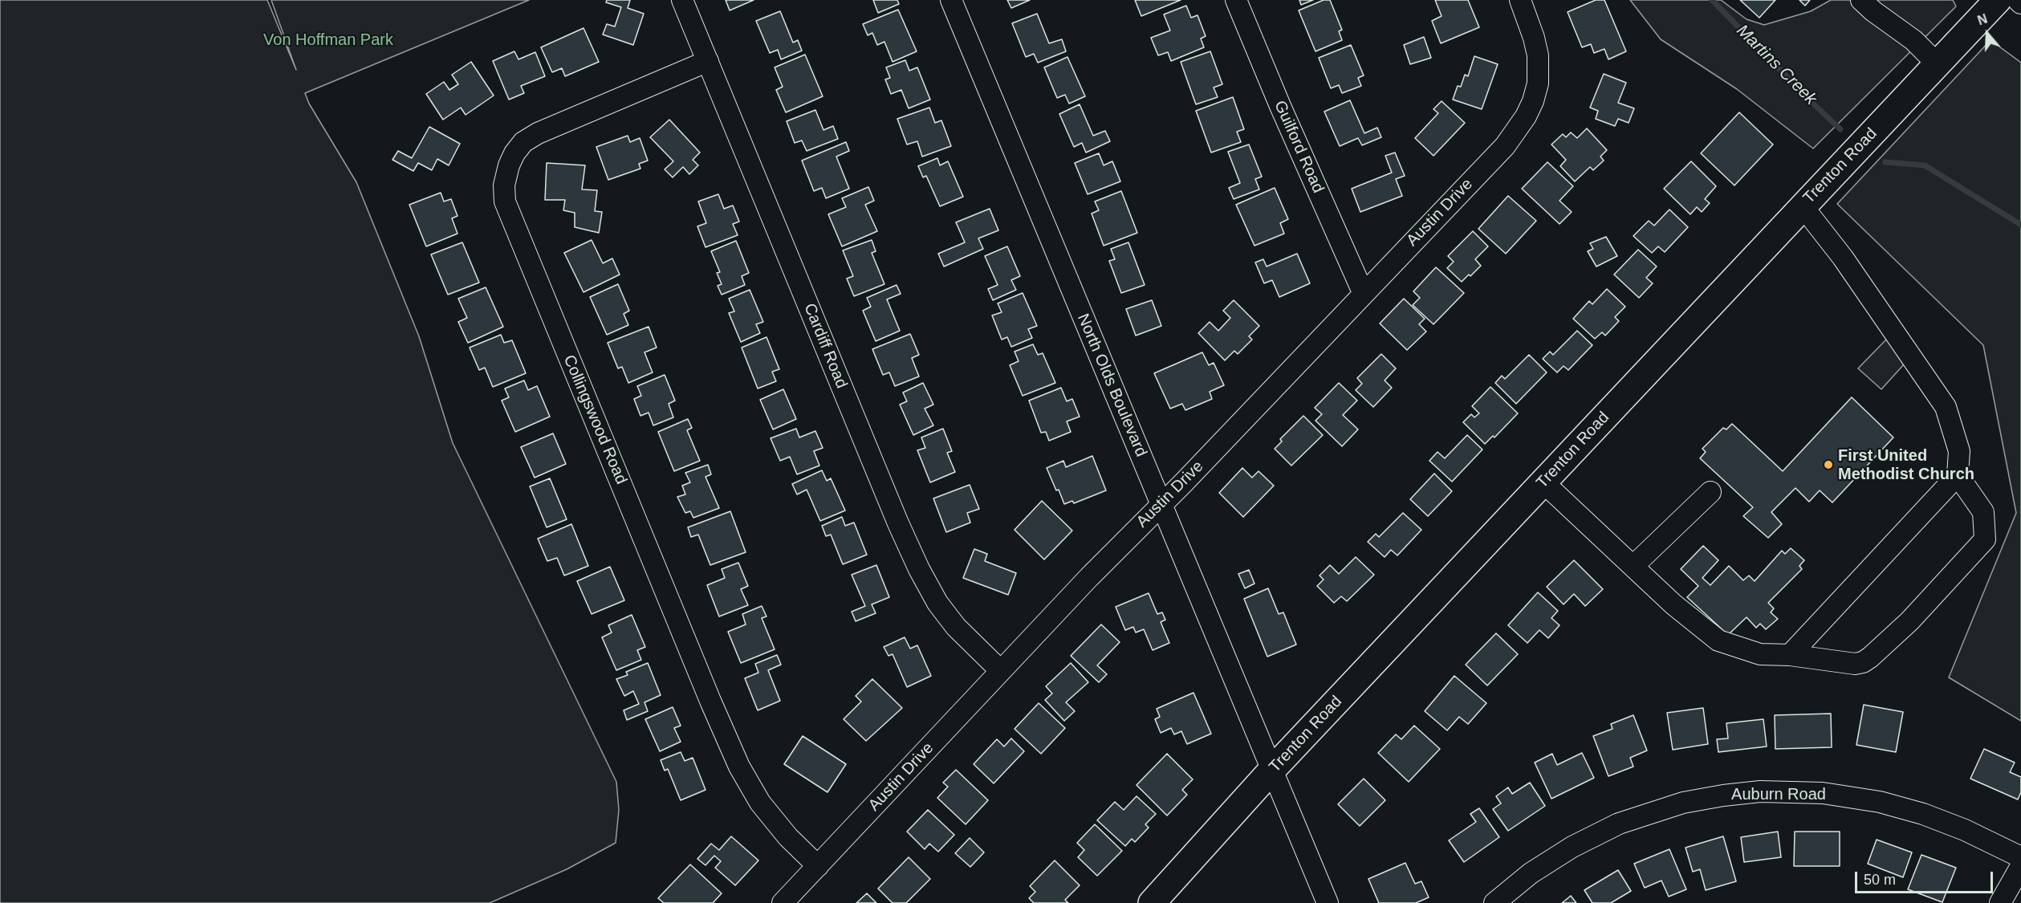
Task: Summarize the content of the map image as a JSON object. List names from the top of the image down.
{
  "streets": {
    "main road": ["Trenton Road"],
    "street": [
      "Guilford Road",
      "Austin Drive",
      "Cardiff Road",
      "North Olds Boulevard",
      "Collingswood Road",
      "Auburn Road"
    ]
  },
  "crossings": [
    ["Guilford Road", "Austin Drive"],
    ["Trenton Road", "North Olds Boulevard"],
    ["Austin Drive", "Cardiff Road"],
    ["Austin Drive", "North Olds Boulevard"],
    ["Austin Drive", "Collingswood Road"],
    ["Cardiff Road", "Collingswood Road"]
  ],
  "water": ["Martins Creek"],
  "parks": ["Von Hoffman Park"],
  "places": ["First United Methodist Church"],
  "scale_bar": "50 m",
  "north": "top"
}
